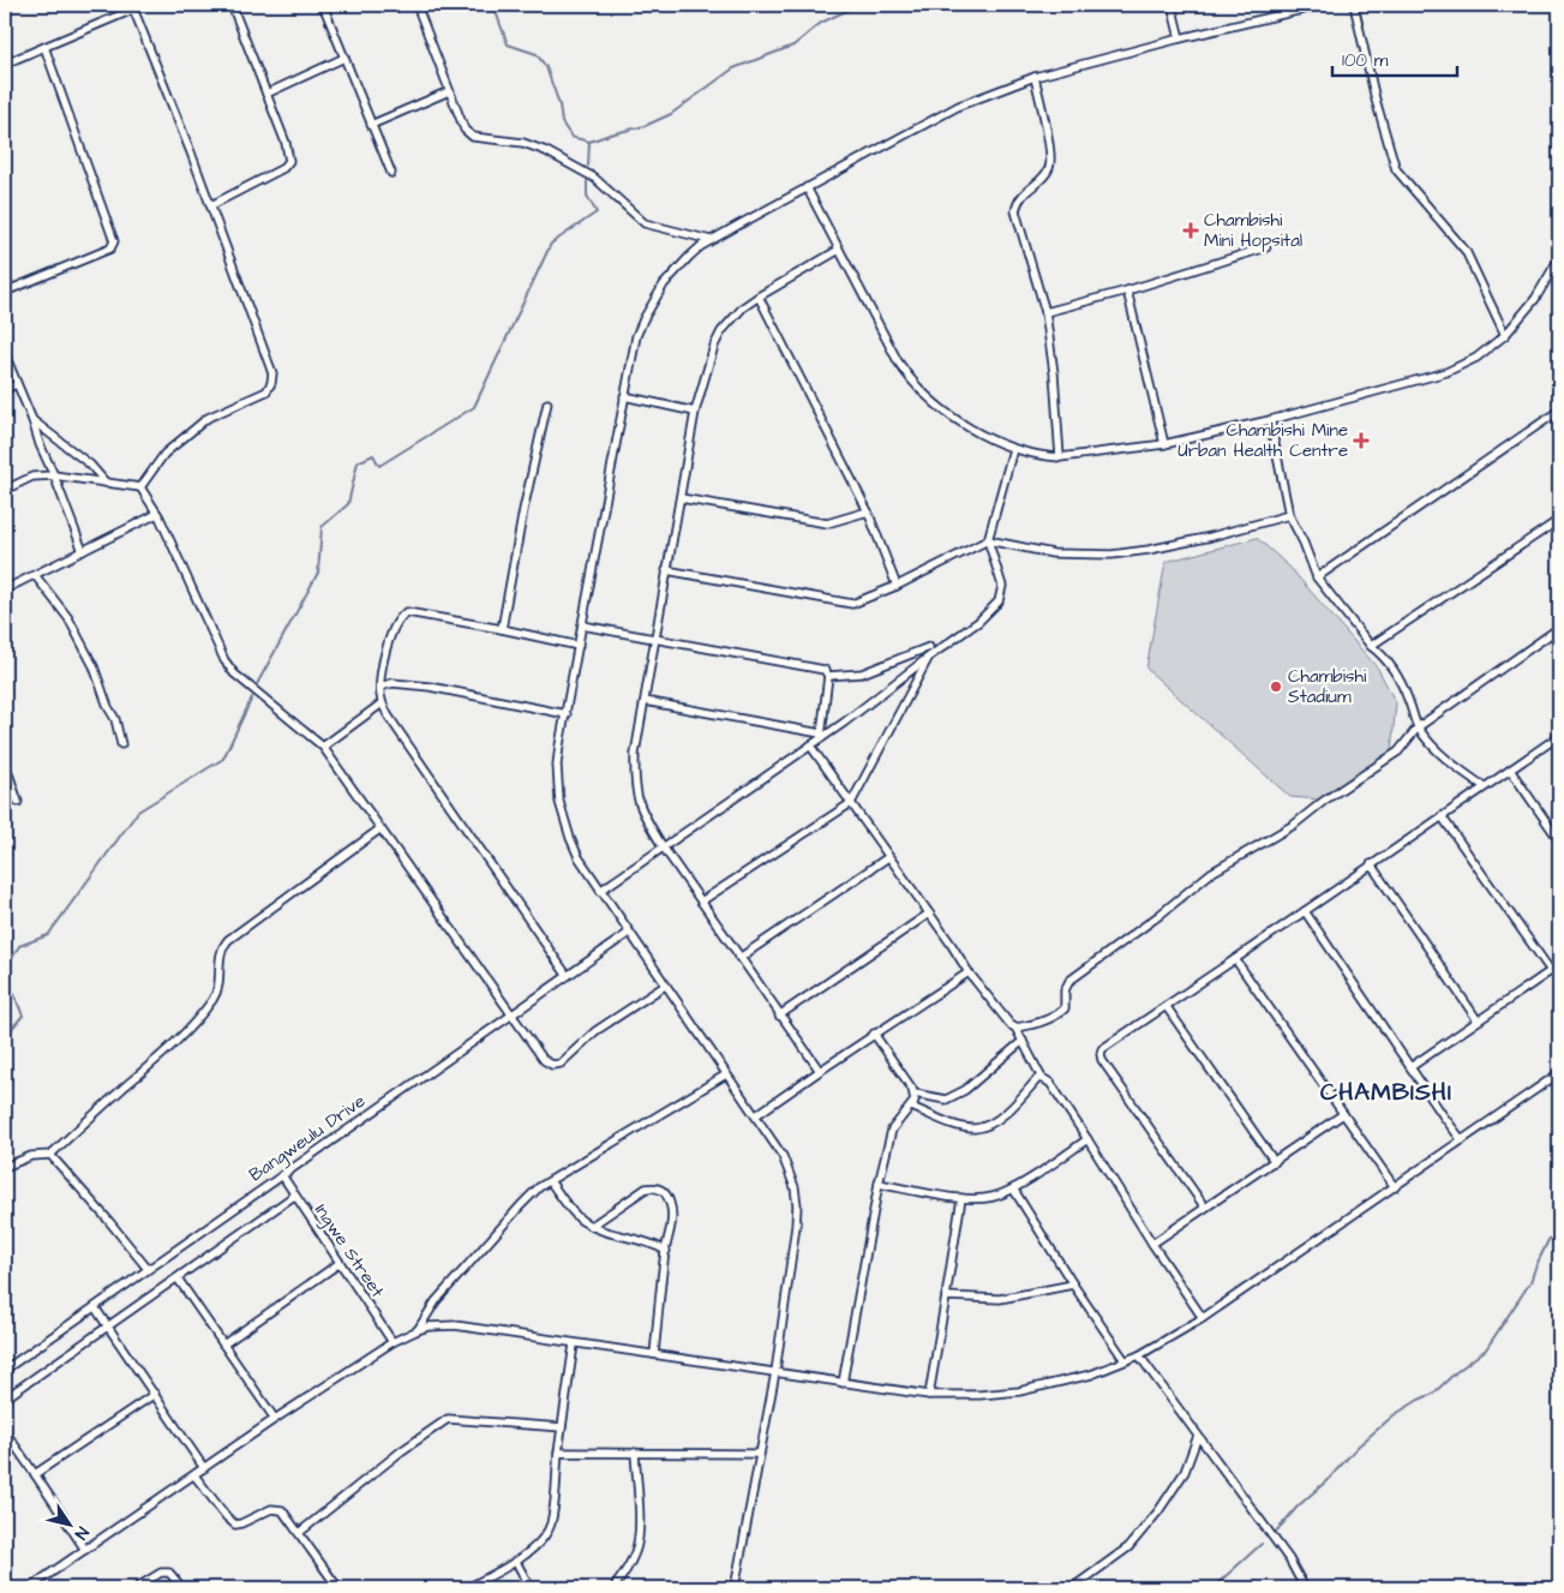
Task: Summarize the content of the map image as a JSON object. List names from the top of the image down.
{
  "streets": {
    "street": ["Bangweulu Drive", "Ingwe Street"]
  },
  "crossings": [
    ["Bangweulu Drive", "Ingwe Street"]
  ],
  "districts": ["CHAMBISHI"],
  "places": {
    "health": ["Chambishi Mini Hopsital", "Chambishi Mine Urban Health Centre"],
    "other": ["Chambishi Stadium"]
  },
  "scale_bar": "100 m",
  "north": "bottom right"
}
